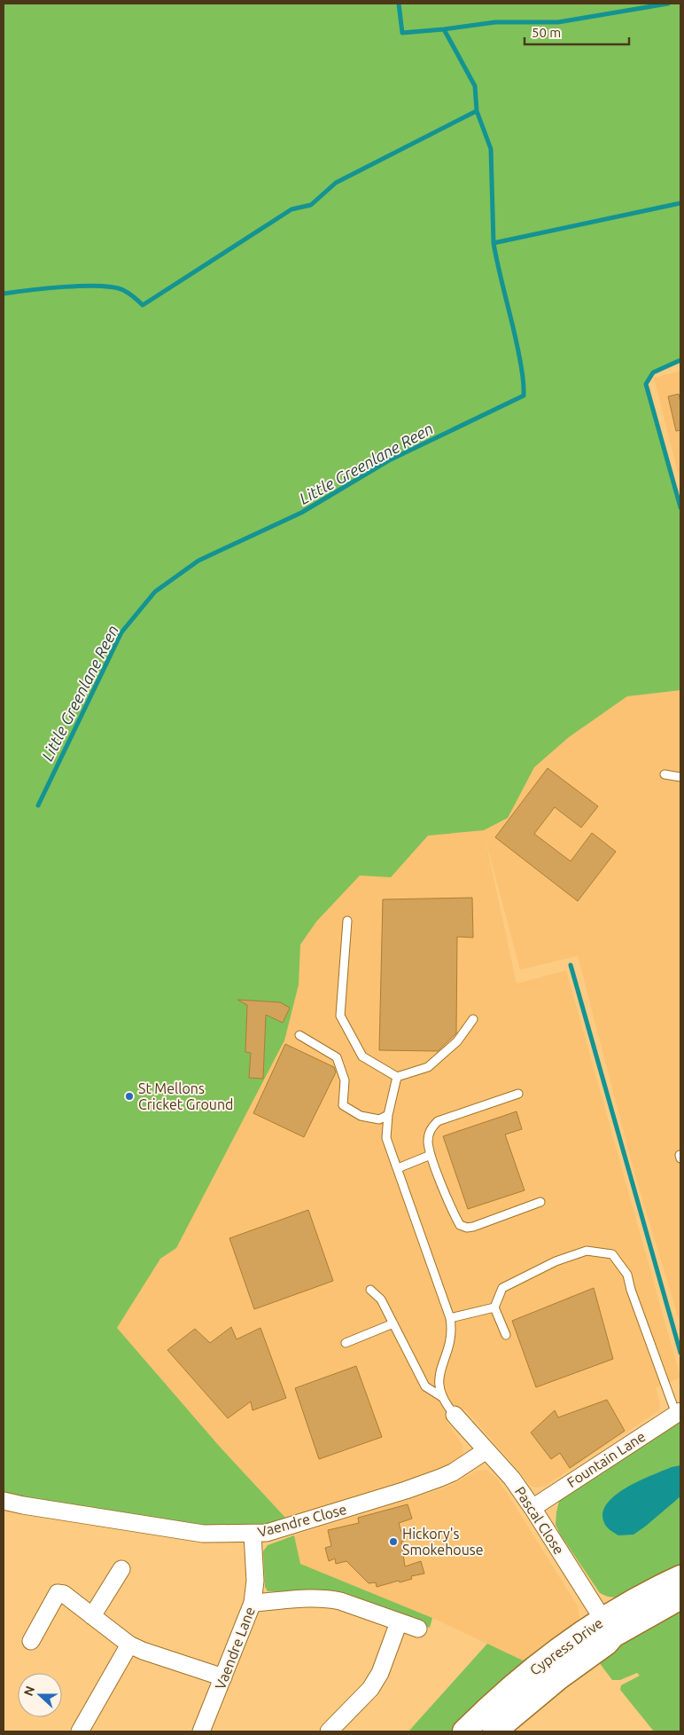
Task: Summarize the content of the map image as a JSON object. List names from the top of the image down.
{
  "streets": {
    "street": [
      "Fountain Lane",
      "Vaendre Close",
      "Pascal Close",
      "Cypress Drive",
      "Vaendre Lane"
    ]
  },
  "crossings": [
    ["Fountain Lane", "Pascal Close"],
    ["Vaendre Close", "Pascal Close"],
    ["Vaendre Close", "Vaendre Lane"],
    ["Pascal Close", "Cypress Drive"]
  ],
  "water": ["Little Greenlane Reen"],
  "places": ["St Mellons Cricket Ground", "Hickory's Smokehouse"],
  "scale_bar": "50 m",
  "north": "left"
}
